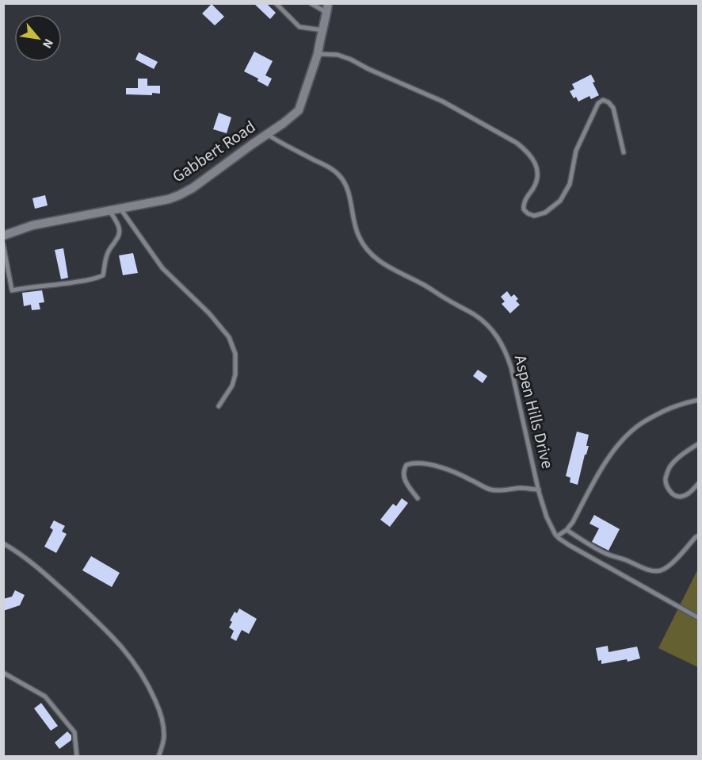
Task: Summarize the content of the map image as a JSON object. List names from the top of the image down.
{
  "streets": {
    "street": ["Gabbert Road"],
    "lane": ["Aspen Hills Drive"]
  },
  "crossings": [
    ["Gabbert Road", "Aspen Hills Drive"]
  ],
  "north": "bottom right"
}
